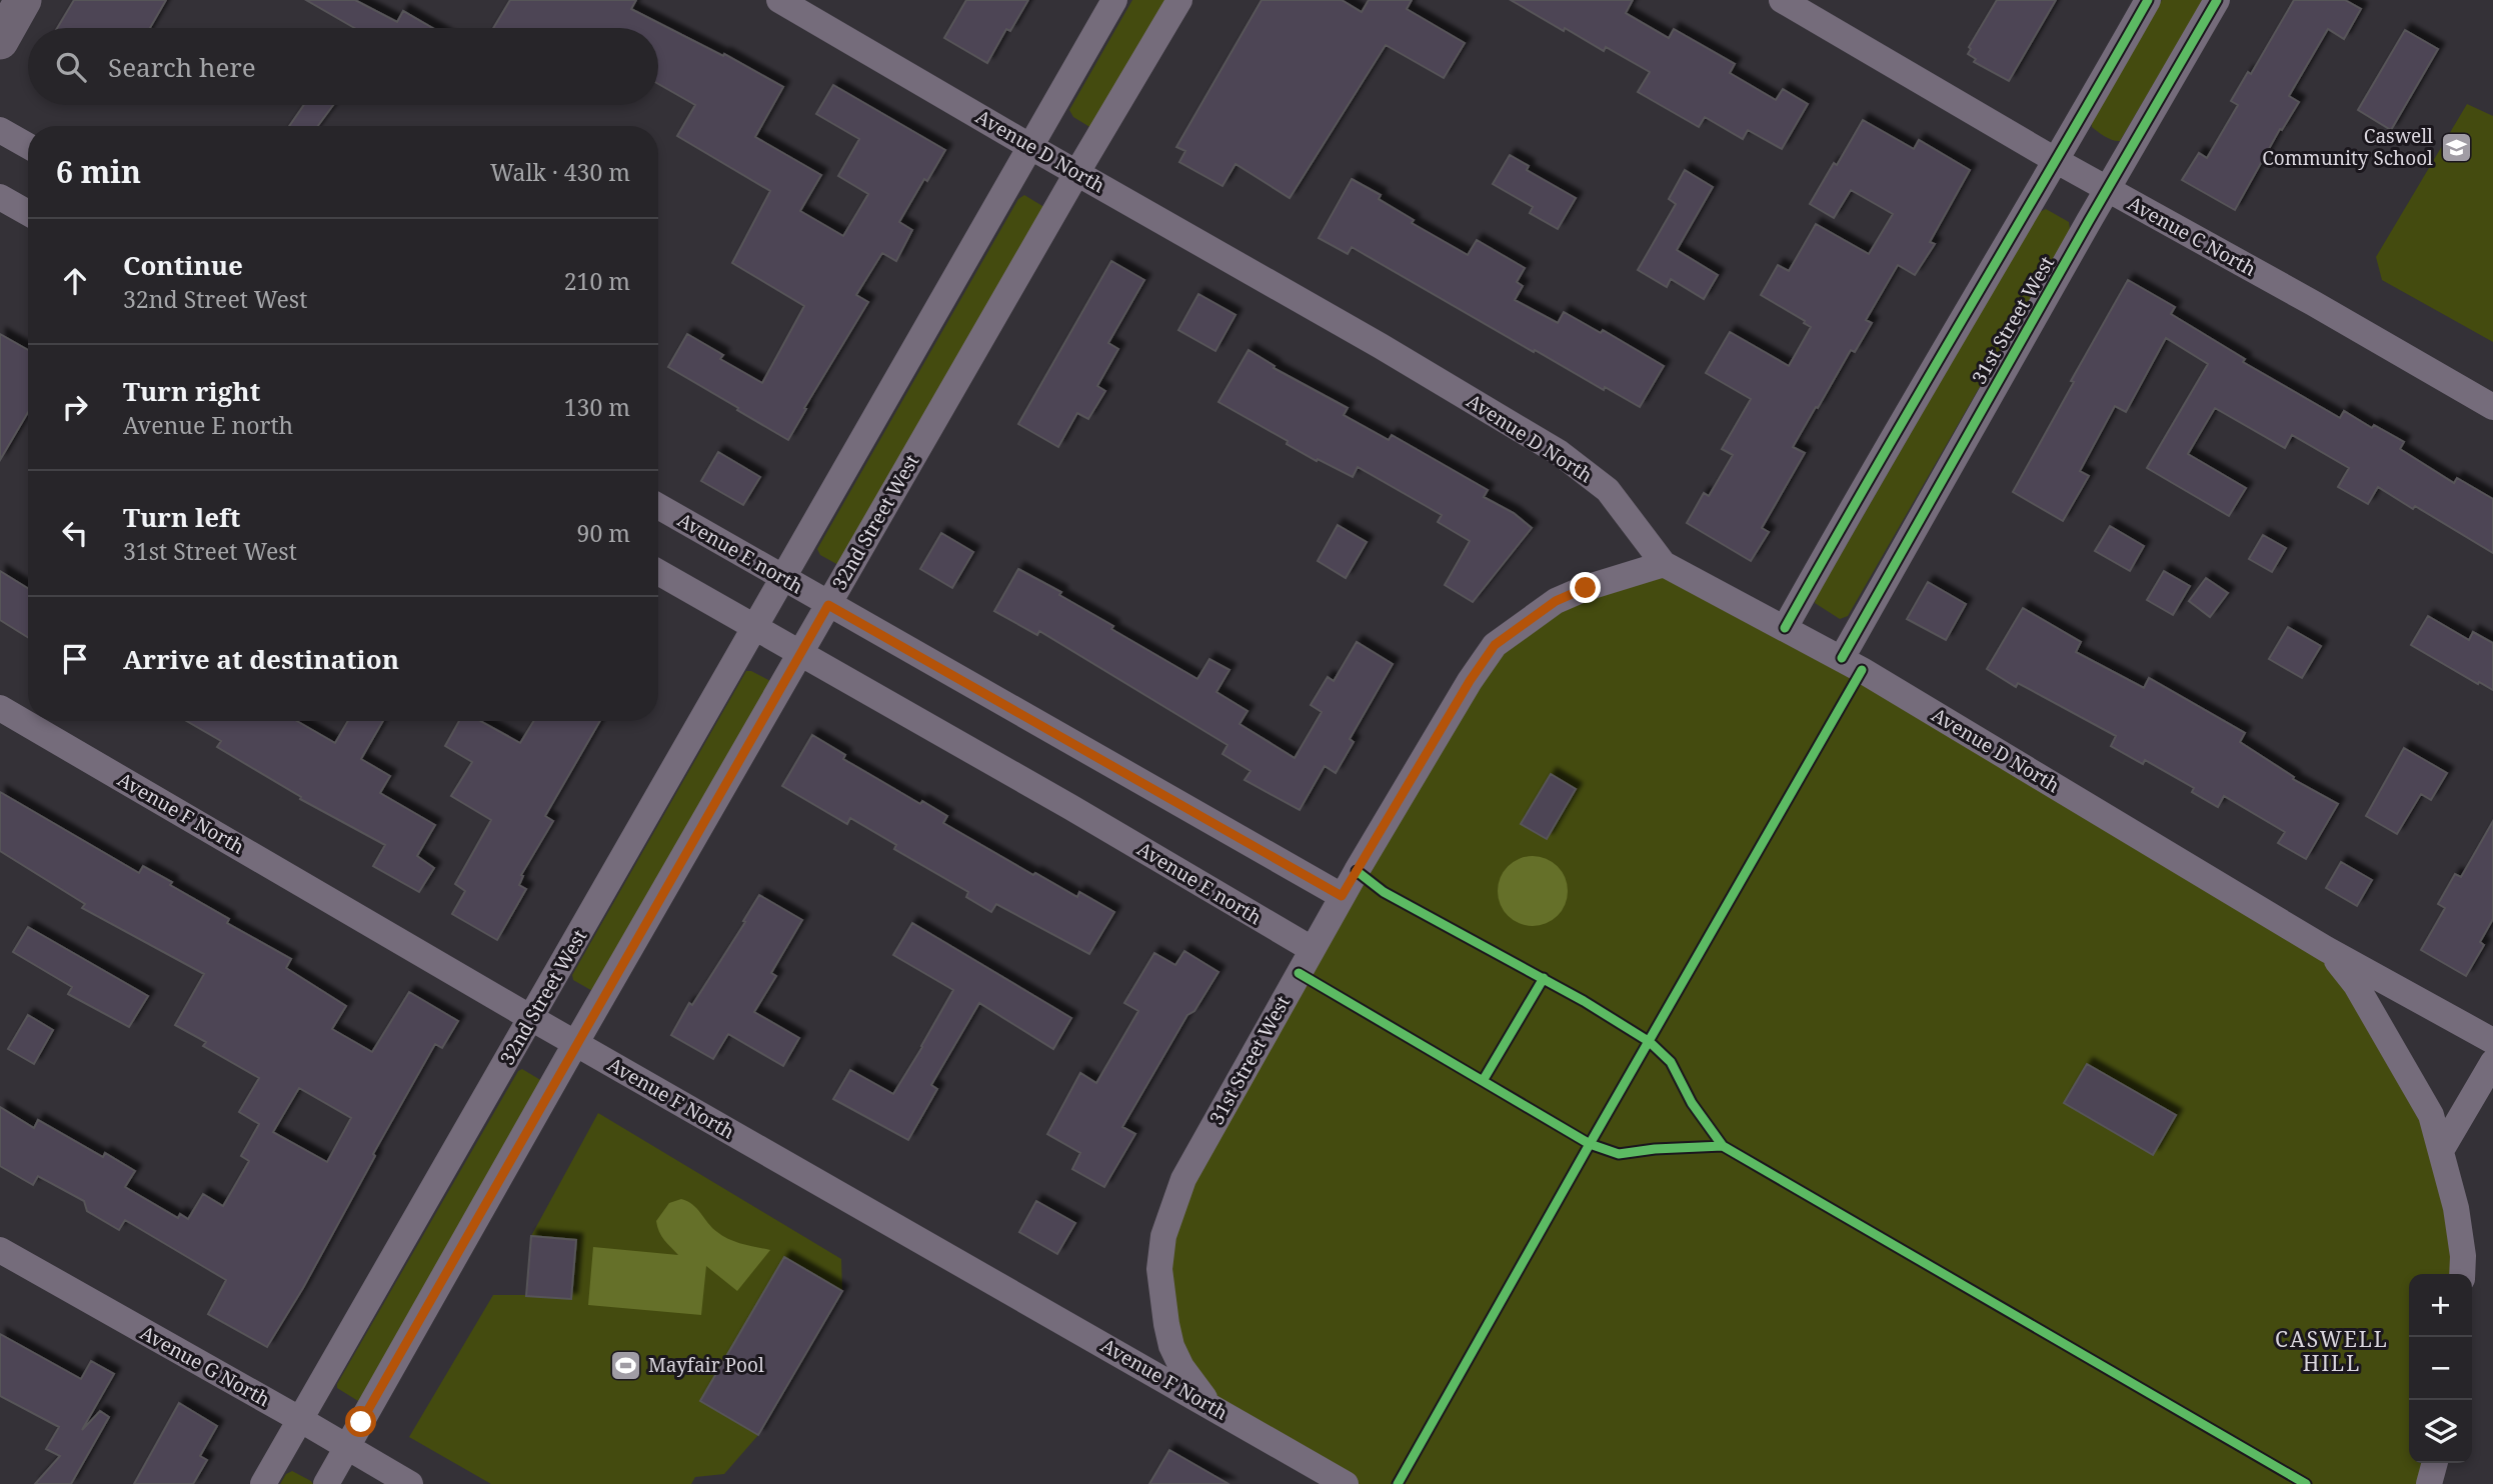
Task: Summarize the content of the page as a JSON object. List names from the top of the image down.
{
  "streets": {
    "street": [
      "Avenue D North",
      "Avenue C North",
      "31st Street West",
      "32nd Street West",
      "Avenue E north",
      "Avenue F North",
      "Avenue G North"
    ]
  },
  "crossings": [
    ["Avenue D North", "31st Street West"],
    ["Avenue D North", "32nd Street West"],
    ["Avenue C North", "31st Street West"],
    ["31st Street West", "Avenue E north"],
    ["31st Street West", "Avenue F North"],
    ["32nd Street West", "Avenue E north"],
    ["32nd Street West", "Avenue F North"],
    ["32nd Street West", "Avenue G North"]
  ],
  "districts": ["CASWELL HILL"],
  "places": {
    "school or university": ["Caswell Community School"],
    "sports": ["Mayfair Pool"]
  },
  "page": {
    "search": "Search here",
    "heading": ["6 min", "Walk · 430 m"],
    "list": [
      ["Continue", "32nd Street West", "210 m"],
      ["Turn right", "Avenue E north", "130 m"],
      ["Turn left", "31st Street West", "90 m"],
      "Arrive at destination"
    ],
    "map_buttons": ["+", "−"]
  }
}
